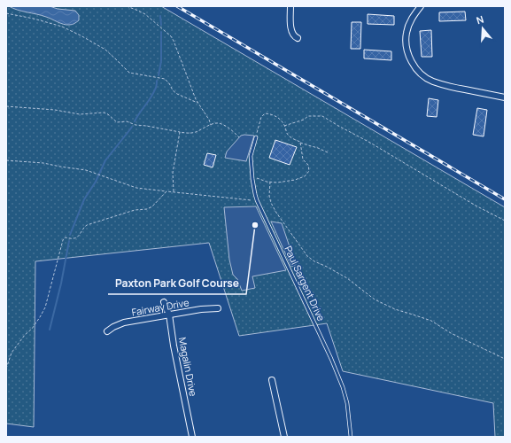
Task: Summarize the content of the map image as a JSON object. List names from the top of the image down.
{
  "streets": {
    "street": ["Fairway Drive", "Magalin Drive"],
    "lane": ["Paul Sargent Drive"]
  },
  "crossings": [
    ["Fairway Drive", "Magalin Drive"]
  ],
  "places": ["Paxton Park Golf Course"],
  "north": "top"
}
